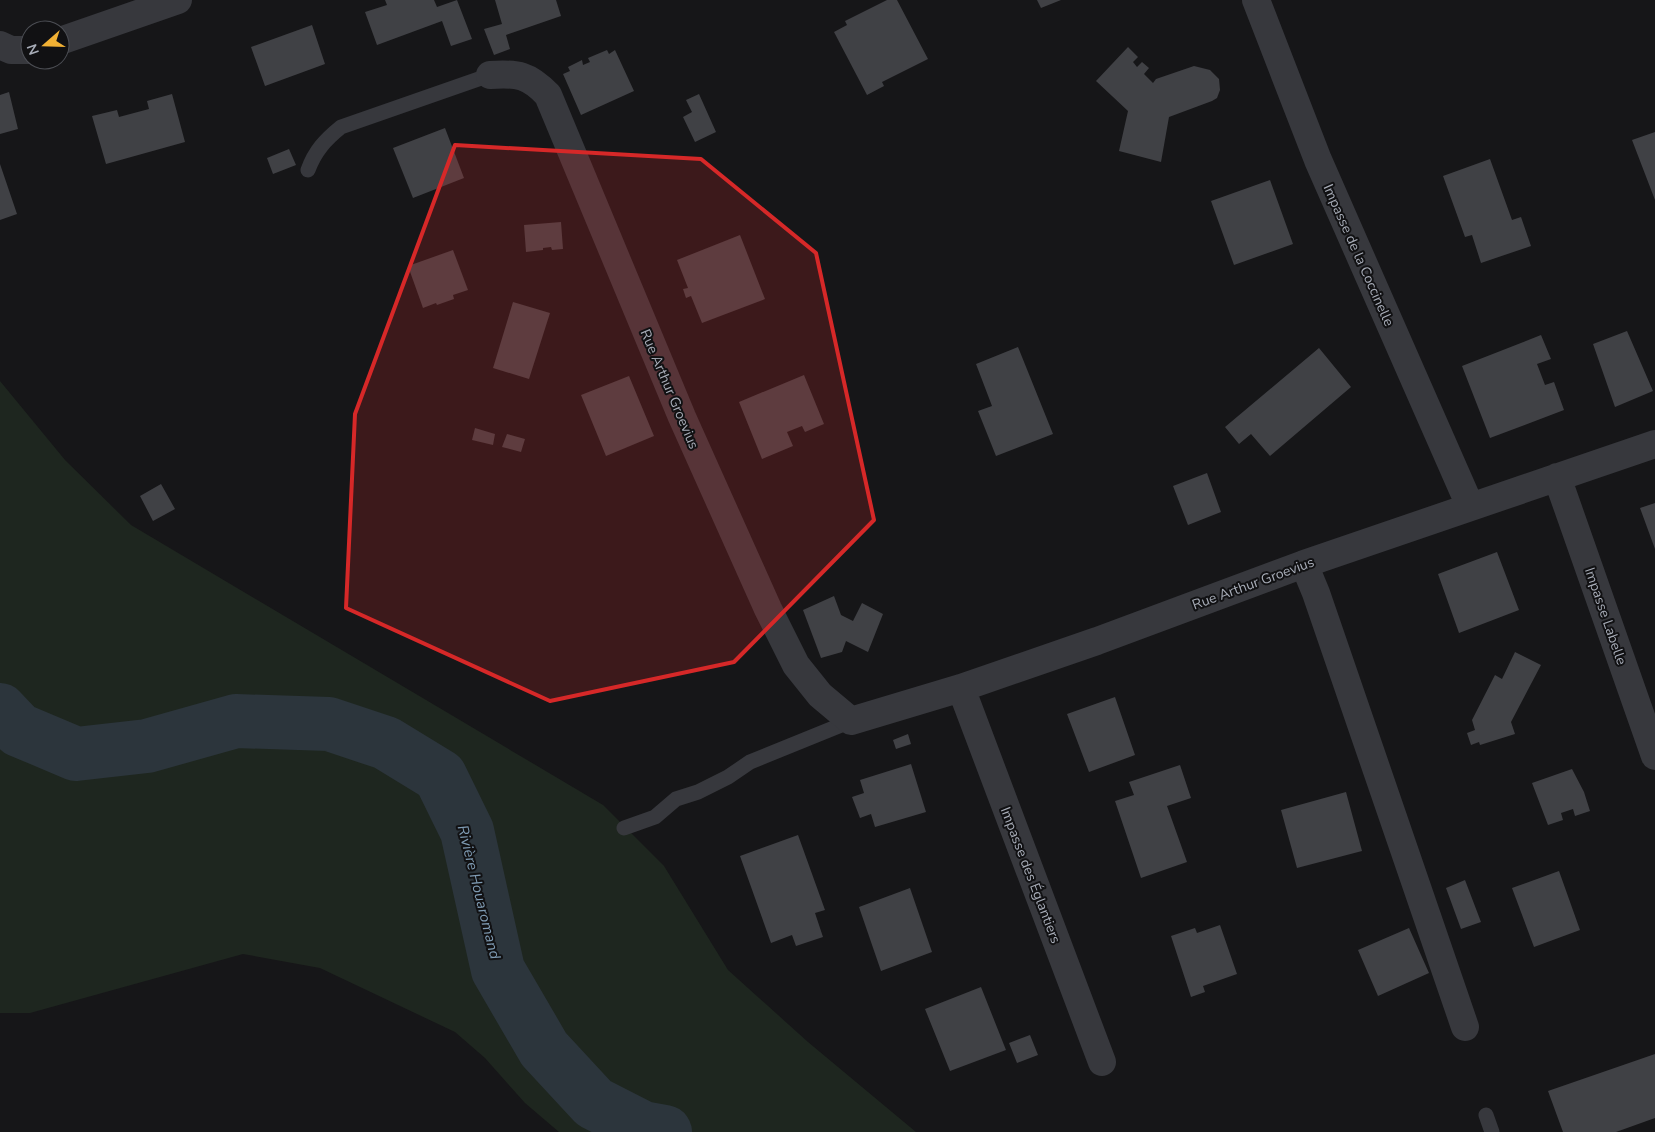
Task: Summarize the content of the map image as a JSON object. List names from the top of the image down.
{
  "streets": {
    "street": [
      "Impasse de la Coccinelle",
      "Rue Arthur Groevius",
      "Impasse Labelle",
      "Impasse des Églantiers"
    ]
  },
  "crossings": [
    ["Impasse de la Coccinelle", "Rue Arthur Groevius"],
    ["Rue Arthur Groevius", "Impasse Labelle"],
    ["Rue Arthur Groevius", "Impasse des Églantiers"]
  ],
  "water": ["Rivière Houaromand"],
  "north": "left"
}
